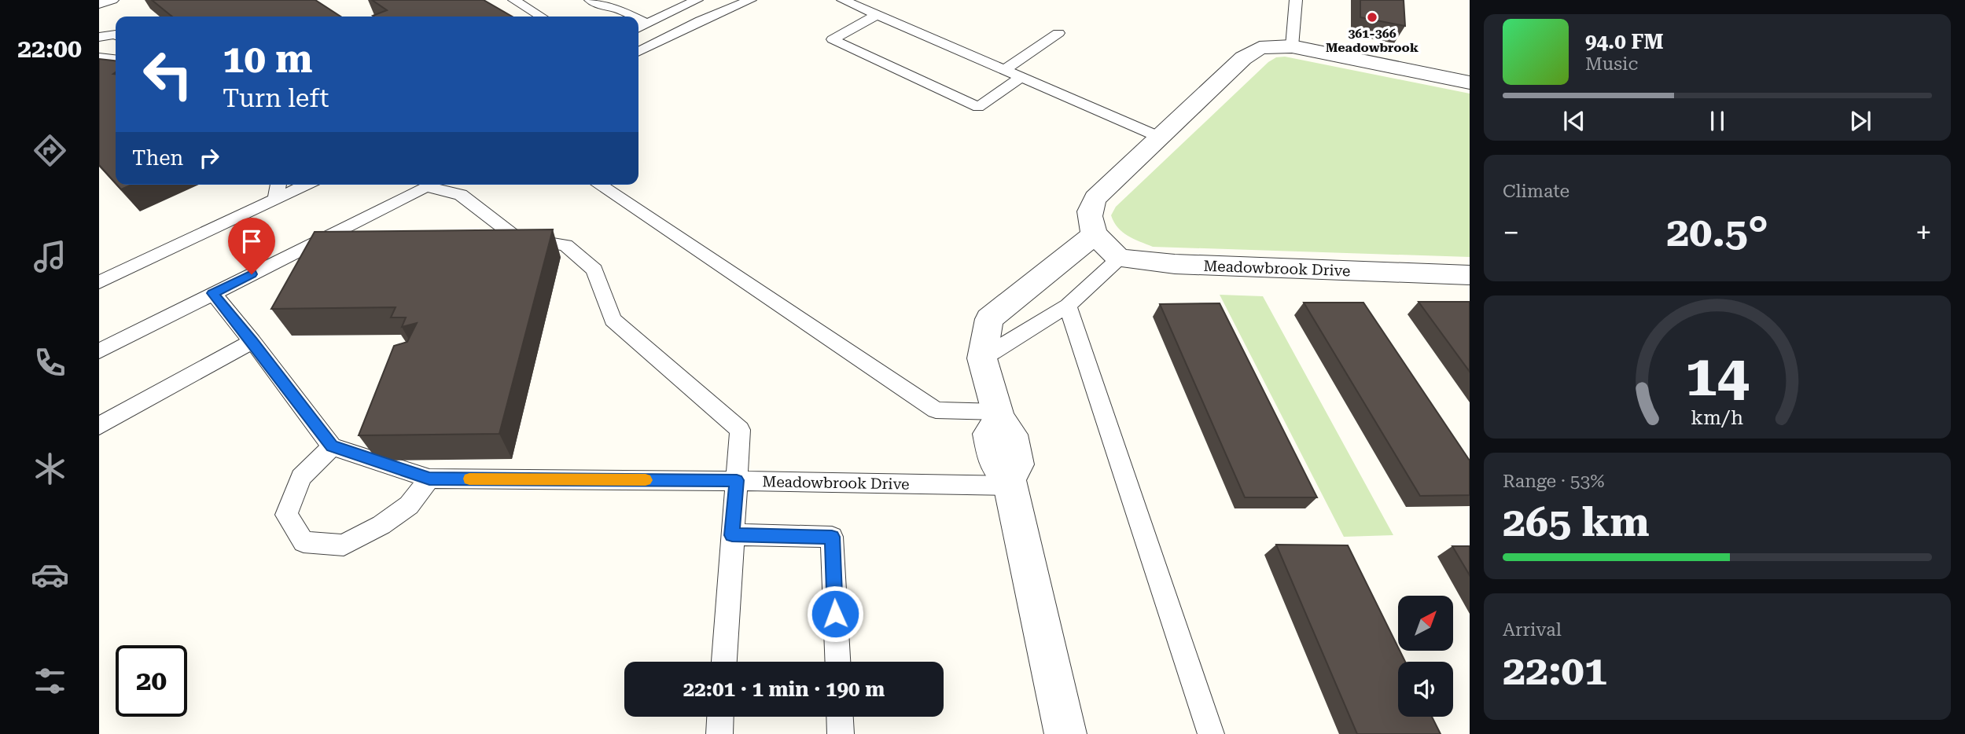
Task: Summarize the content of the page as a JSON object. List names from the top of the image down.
{
  "streets": {
    "street": ["Meadowbrook Drive"]
  },
  "places": ["361-366 Meadowbrook"],
  "north": "top right",
  "page": {
    "tabs": "22:00",
    "turn": ["10 m", "Turn left"],
    "song": ["94.0 FM", "Music"],
    "then": "Then",
    "tile": [
      "Climate",
      ["Range · 53%", "265 km"],
      ["Arrival", "22:01"]
    ],
    "heat": ["−", "20.5°", "+"],
    "limit": "20",
    "trip": "22:01 · 1 min · 190 m",
    "gauge": ["14", "km/h"]
  }
}
